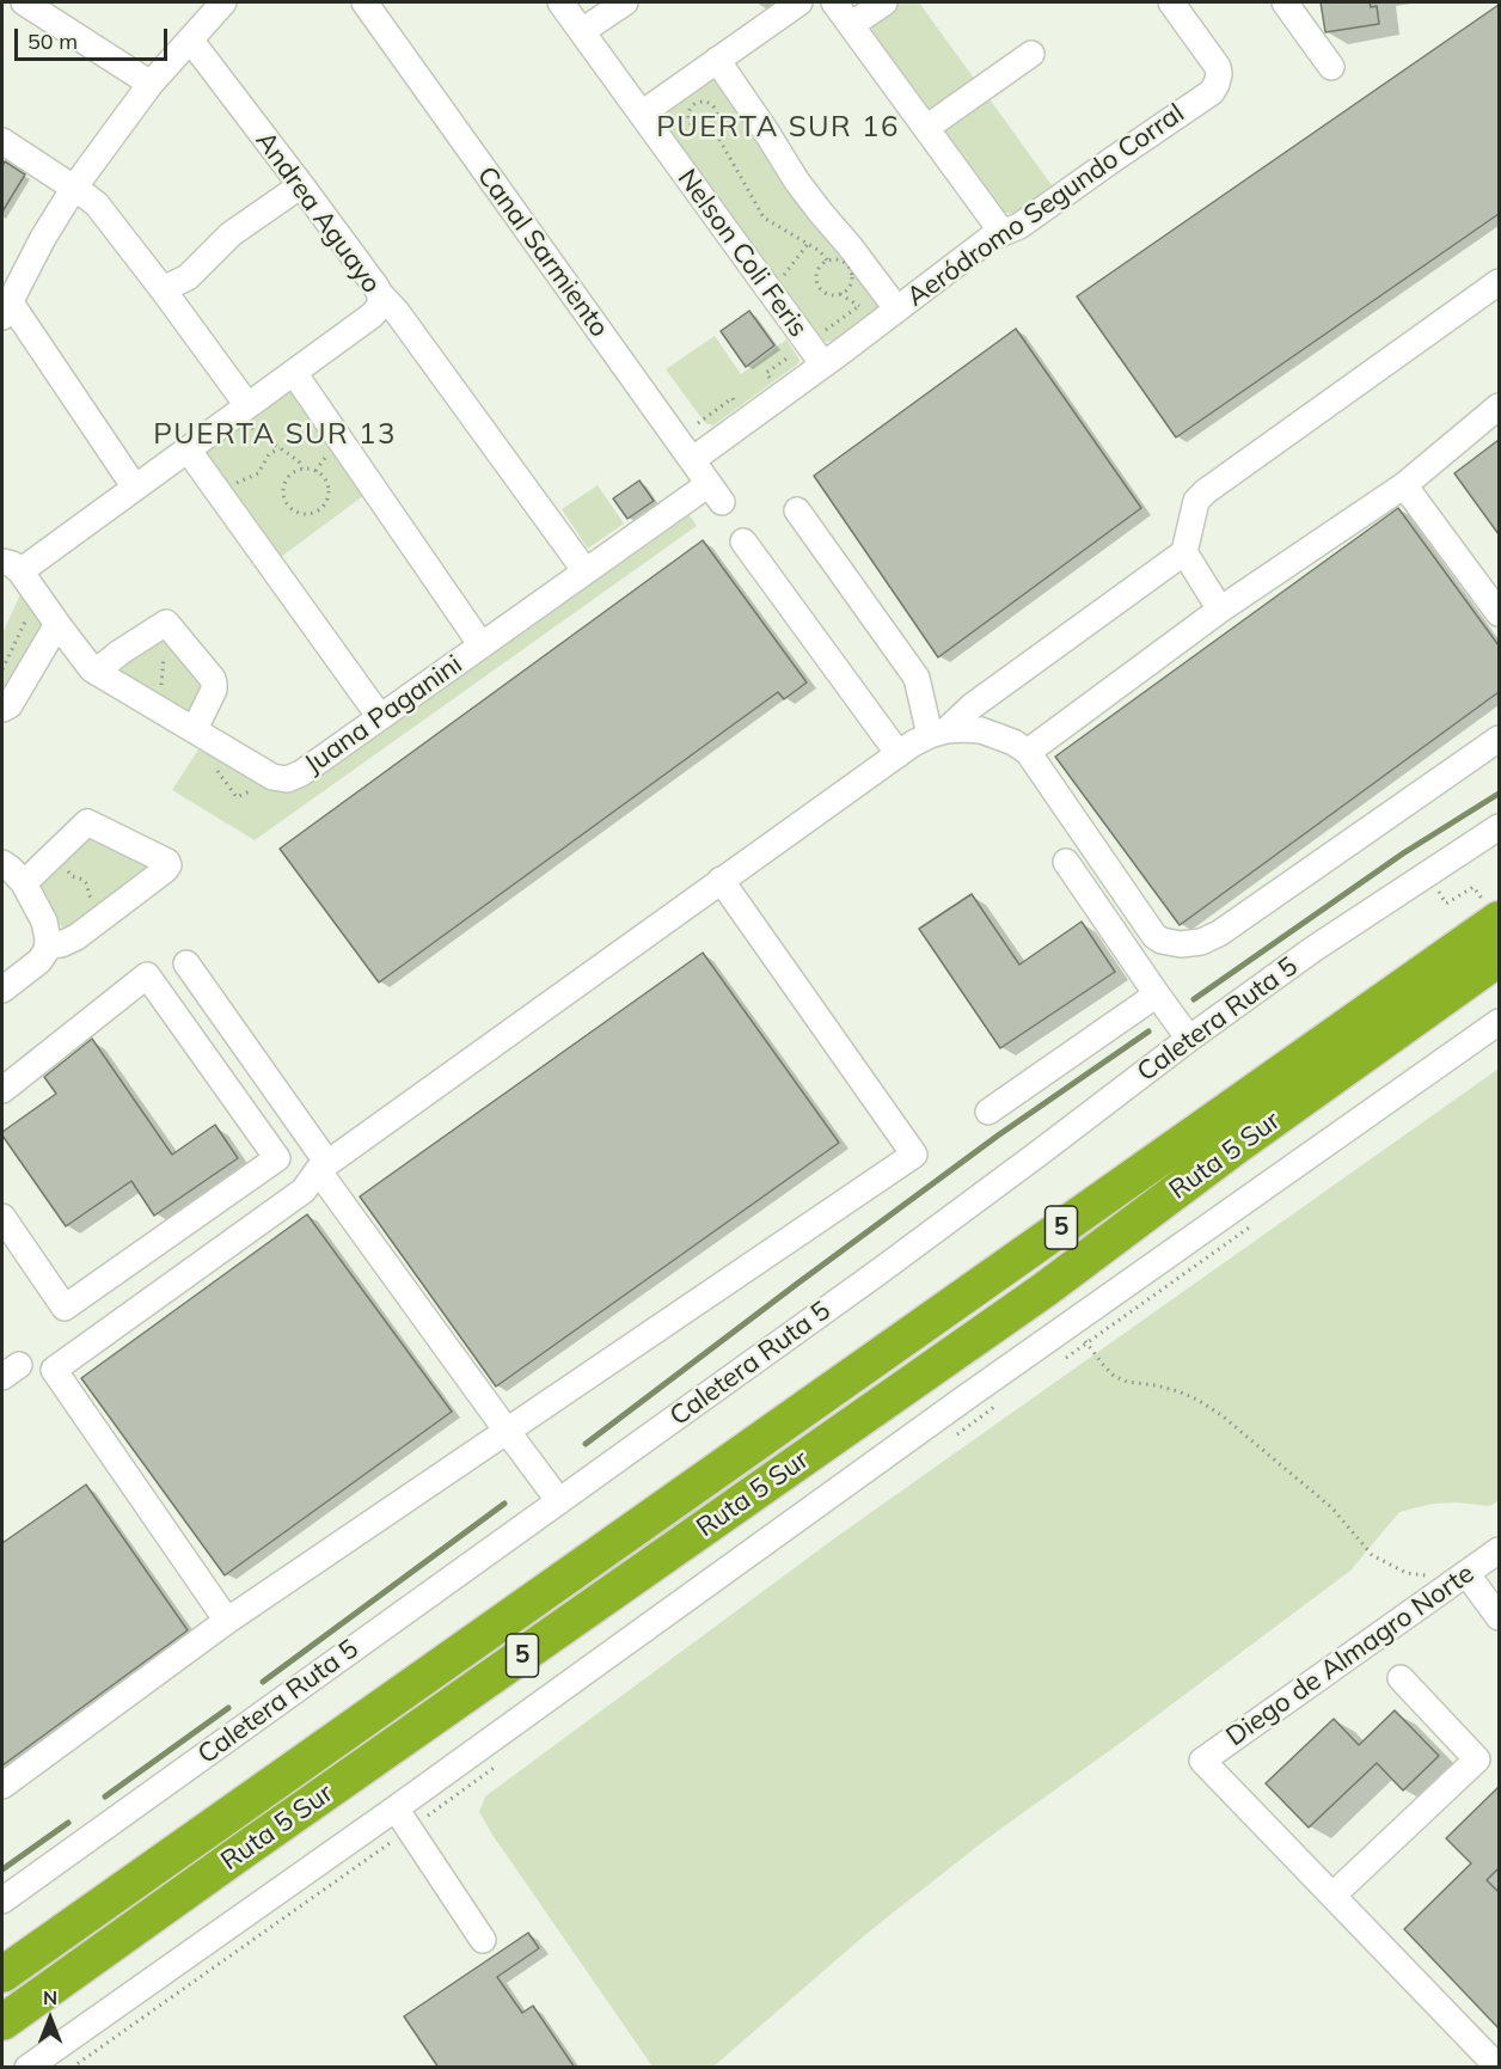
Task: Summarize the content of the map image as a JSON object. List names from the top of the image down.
{
  "streets": {
    "highway": ["Ruta 5 Sur", "5"],
    "street": [
      "Aeródromo Segundo Corral",
      "Andrea Aguayo",
      "Canal Sarmiento",
      "Nelson Coli Feris",
      "Juana Paganini",
      "Caletera Ruta 5",
      "Diego de Almagro Norte"
    ]
  },
  "crossings": [
    ["Aeródromo Segundo Corral", "Canal Sarmiento"],
    ["Aeródromo Segundo Corral", "Nelson Coli Feris"],
    ["Andrea Aguayo", "Juana Paganini"],
    ["Canal Sarmiento", "Juana Paganini"]
  ],
  "districts": ["PUERTA SUR 16", "PUERTA SUR 13"],
  "scale_bar": "50 m",
  "north": "top"
}
